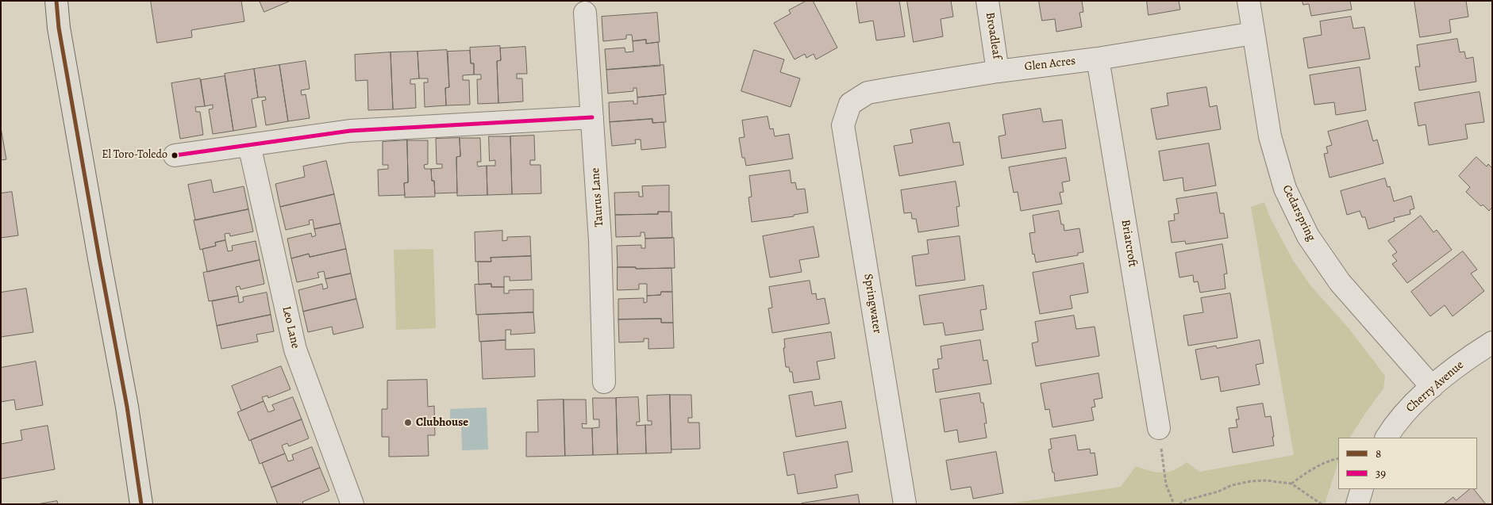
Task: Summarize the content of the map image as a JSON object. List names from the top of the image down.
{
  "streets": {
    "street": [
      "Broadleaf",
      "Glen Acres",
      "Taurus Lane",
      "Cedarspring",
      "Briarcroft",
      "Springwater",
      "Leo Lane",
      "Cherry Avenue"
    ]
  },
  "crossings": [
    ["Broadleaf", "Glen Acres"],
    ["Glen Acres", "Cedarspring"],
    ["Glen Acres", "Briarcroft"],
    ["Glen Acres", "Springwater"],
    ["Cedarspring", "Cherry Avenue"]
  ],
  "places": ["El Toro-Toledo", "Clubhouse"],
  "lines": ["transit line 8", "transit line 39"],
  "legend": ["8", "39"]
}
